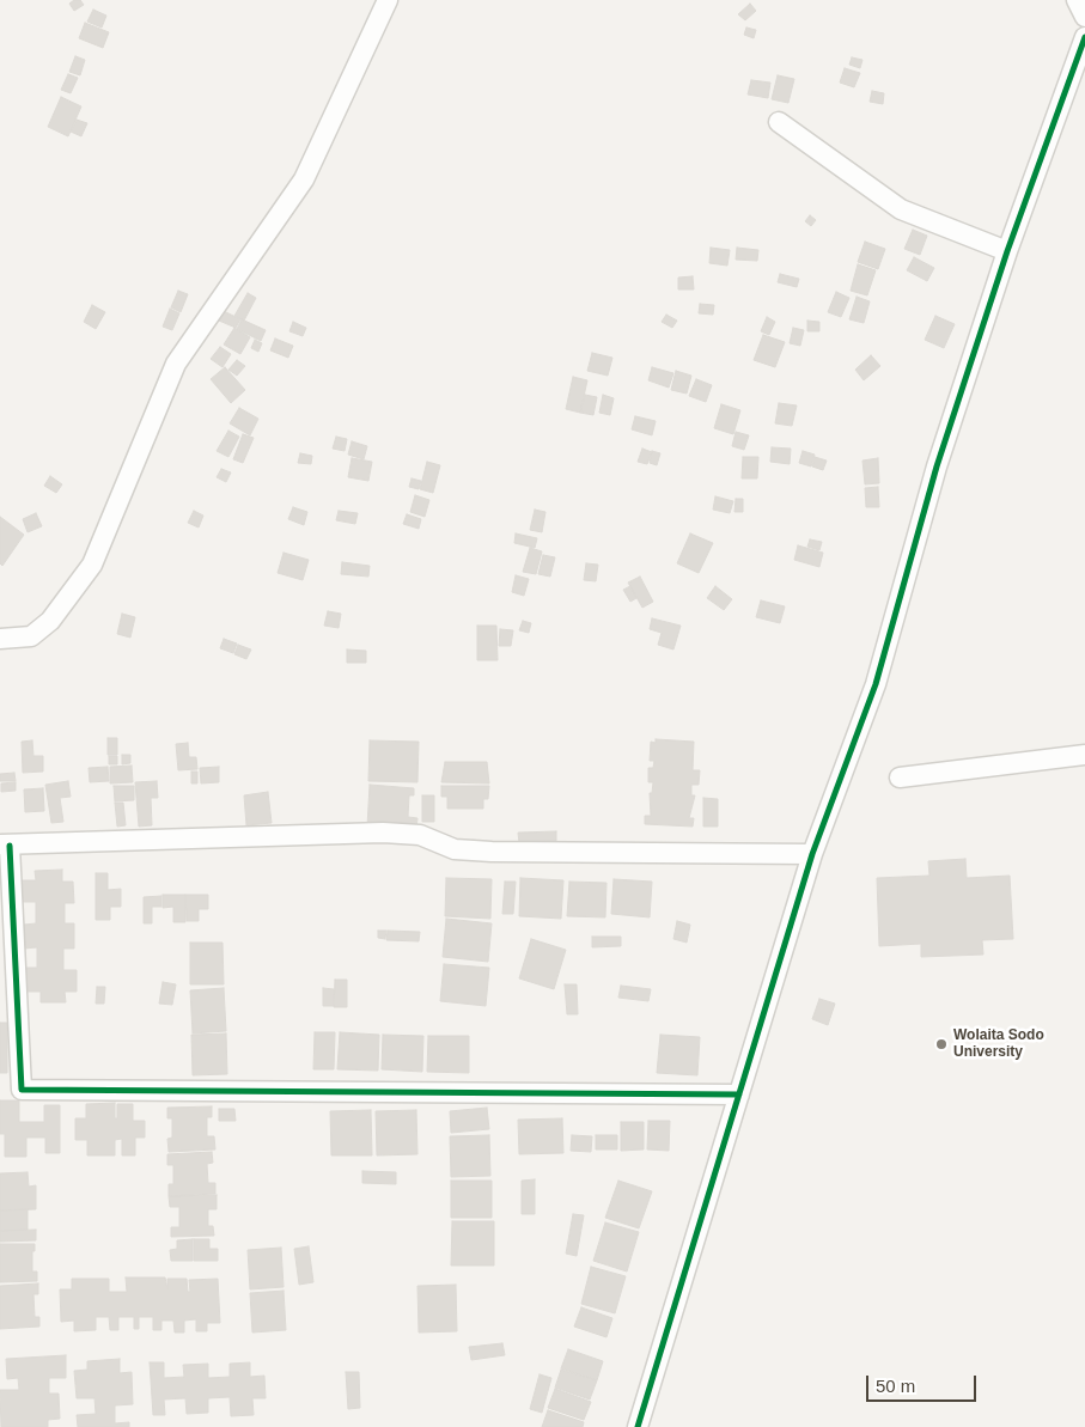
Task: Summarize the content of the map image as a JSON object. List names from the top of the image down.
{
  "places": ["Wolaita Sodo University"],
  "scale_bar": "50 m"
}
